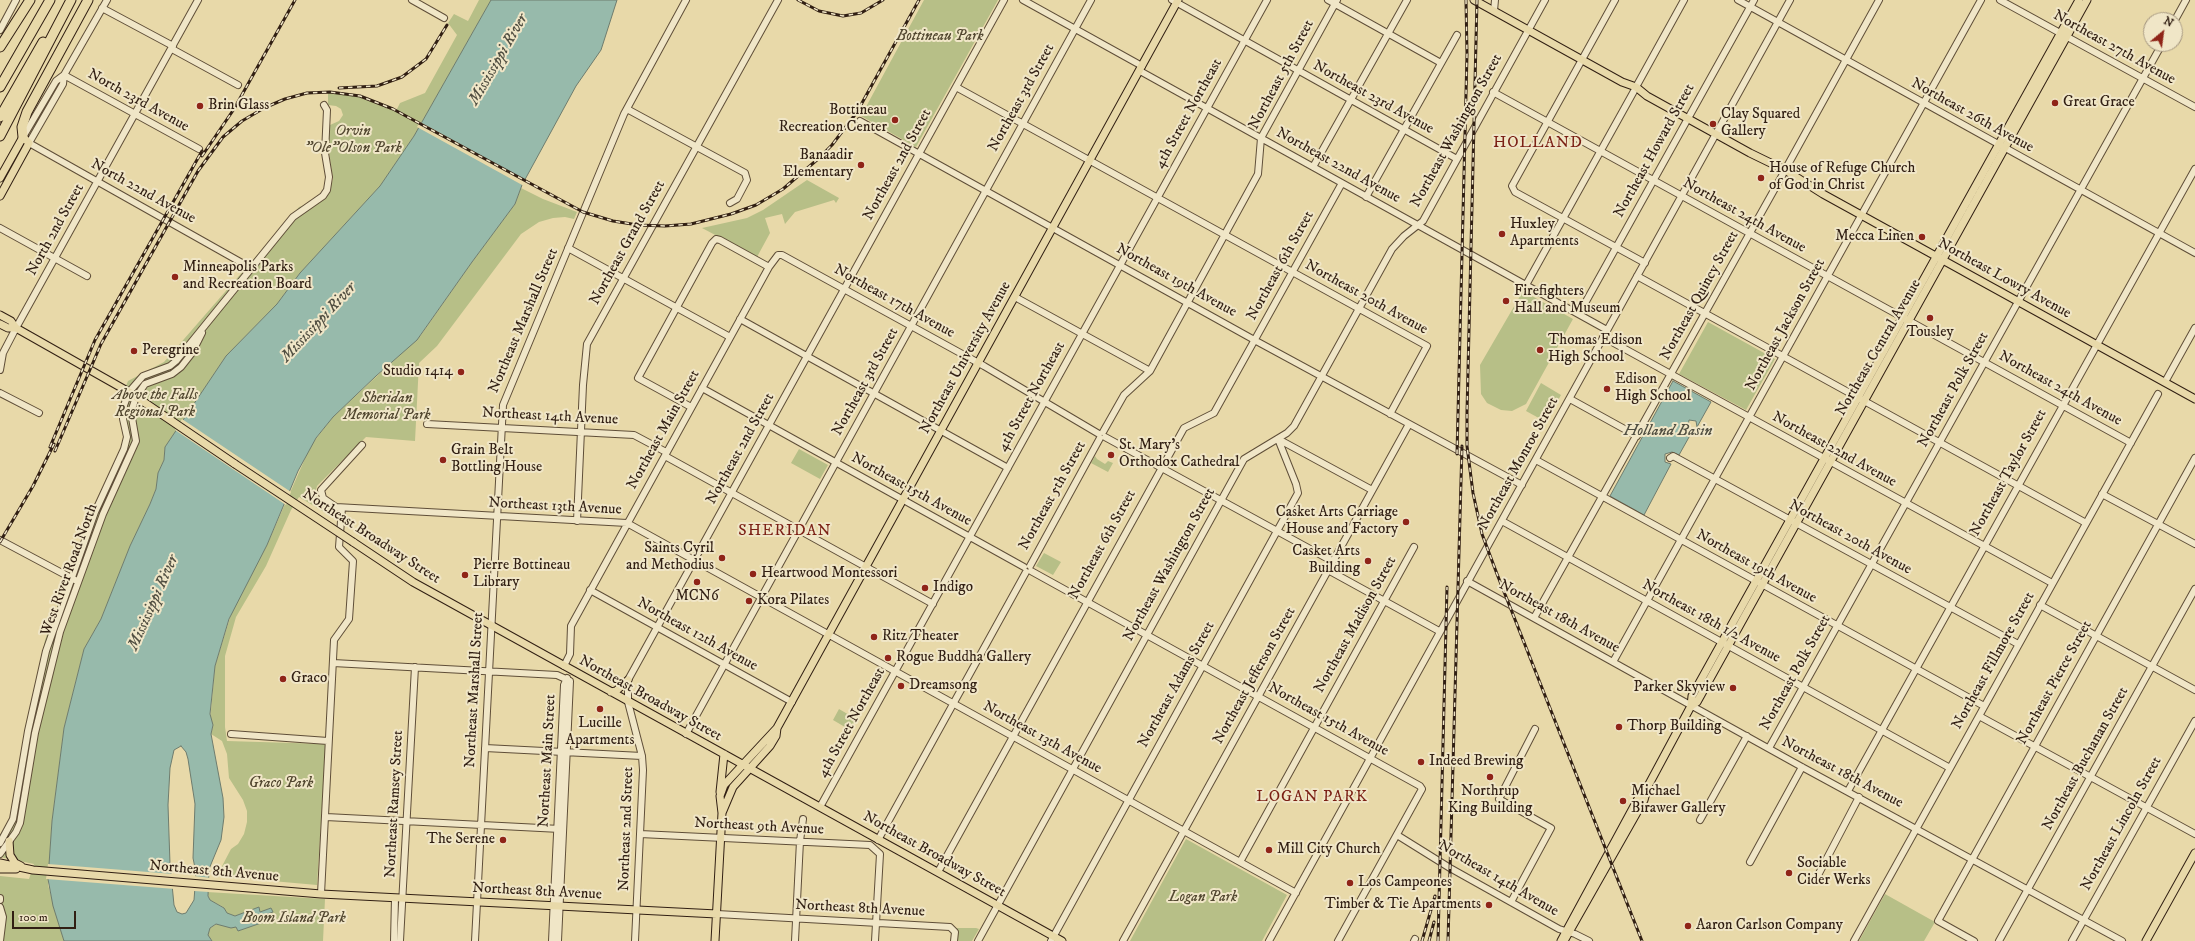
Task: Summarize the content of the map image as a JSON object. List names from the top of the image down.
{
  "streets": {
    "main road": [
      "Northeast Lowry Avenue",
      "Northeast Central Avenue",
      "Northeast University Avenue",
      "Northeast Broadway Street",
      "Northeast 8th Avenue"
    ],
    "street": [
      "Northeast 27th Avenue",
      "Northeast 5th Street",
      "Northeast 3rd Street",
      "Northeast 23rd Avenue",
      "North 23rd Avenue",
      "4th Street Northeast",
      "Northeast 26th Avenue",
      "Northeast Washington Street",
      "Northeast Howard Street",
      "Northeast 2nd Street",
      "Northeast 22nd Avenue",
      "North 22nd Avenue",
      "Northeast 24th Avenue",
      "North 2nd Street",
      "Northeast Grand Street",
      "Northeast 6th Street",
      "Northeast 19th Avenue",
      "Northeast Quincy Street",
      "Northeast 20th Avenue",
      "Northeast 17th Avenue",
      "Northeast Marshall Street",
      "Northeast Jackson Street",
      "Northeast Polk Street",
      "Northeast 14th Avenue",
      "Northeast Main Street",
      "Northeast Monroe Street",
      "Northeast Taylor Street",
      "Northeast 15th Avenue",
      "Northeast 13th Avenue",
      "West River Road North",
      "Northeast 18th Avenue",
      "Northeast 18th 1/2 Avenue",
      "Northeast Madison Street",
      "Northeast 12th Avenue",
      "Northeast Fillmore Street",
      "Northeast Jefferson Street",
      "Northeast Pierce Street",
      "Northeast Adams Street",
      "Northeast Buchanan Street",
      "Northeast Ramsey Street",
      "Northeast Lincoln Street",
      "Northeast 9th Avenue"
    ]
  },
  "crossings": [
    ["Northeast 27th Avenue", "Northeast Central Avenue"],
    ["Northeast 27th Avenue", "Northeast Polk Street"],
    ["Northeast 5th Street", "Northeast 23rd Avenue"],
    ["Northeast 5th Street", "Northeast 22nd Avenue"],
    ["Northeast 5th Street", "Northeast 19th Avenue"],
    ["Northeast 5th Street", "Northeast 20th Avenue"],
    ["Northeast 5th Street", "Northeast 17th Avenue"],
    ["Northeast 5th Street", "Northeast 15th Avenue"],
    ["Northeast 5th Street", "Northeast 13th Avenue"],
    ["Northeast 5th Street", "Northeast Broadway Street"],
    ["Northeast 3rd Street", "Northeast 22nd Avenue"],
    ["Northeast 3rd Street", "Northeast 19th Avenue"],
    ["Northeast 3rd Street", "Northeast 20th Avenue"],
    ["Northeast 3rd Street", "Northeast 17th Avenue"],
    ["Northeast 3rd Street", "Northeast 14th Avenue"],
    ["Northeast 3rd Street", "Northeast 15th Avenue"],
    ["Northeast 3rd Street", "Northeast 13th Avenue"],
    ["Northeast 3rd Street", "Northeast Broadway Street"],
    ["Northeast 3rd Street", "Northeast 12th Avenue"],
    ["Northeast 23rd Avenue", "4th Street Northeast"],
    ["Northeast 23rd Avenue", "Northeast Washington Street"],
    ["Northeast 23rd Avenue", "Northeast University Avenue"],
    ["North 23rd Avenue", "North 2nd Street"],
    ["4th Street Northeast", "Northeast 22nd Avenue"],
    ["4th Street Northeast", "Northeast 19th Avenue"],
    ["4th Street Northeast", "Northeast 20th Avenue"],
    ["4th Street Northeast", "Northeast 17th Avenue"],
    ["4th Street Northeast", "Northeast 14th Avenue"],
    ["4th Street Northeast", "Northeast 15th Avenue"],
    ["4th Street Northeast", "Northeast 13th Avenue"],
    ["4th Street Northeast", "Northeast Broadway Street"],
    ["Northeast 26th Avenue", "Northeast Howard Street"],
    ["Northeast 26th Avenue", "Northeast Quincy Street"],
    ["Northeast 26th Avenue", "Northeast Jackson Street"],
    ["Northeast 26th Avenue", "Northeast Central Avenue"],
    ["Northeast 26th Avenue", "Northeast Polk Street"],
    ["Northeast 26th Avenue", "Northeast Monroe Street"],
    ["Northeast 26th Avenue", "Northeast Taylor Street"],
    ["Northeast Washington Street", "Northeast 22nd Avenue"],
    ["Northeast Washington Street", "Northeast 24th Avenue"],
    ["Northeast Washington Street", "Northeast Lowry Avenue"],
    ["Northeast Washington Street", "Northeast 19th Avenue"],
    ["Northeast Washington Street", "Northeast 20th Avenue"],
    ["Northeast Washington Street", "Northeast 17th Avenue"],
    ["Northeast Washington Street", "Northeast 15th Avenue"],
    ["Northeast Washington Street", "Northeast 13th Avenue"],
    ["Northeast Washington Street", "Northeast Broadway Street"],
    ["Northeast Washington Street", "Northeast Adams Street"],
    ["Northeast Howard Street", "Northeast 22nd Avenue"],
    ["Northeast Howard Street", "Northeast 24th Avenue"],
    ["Northeast Howard Street", "Northeast Lowry Avenue"],
    ["Northeast 2nd Street", "Northeast 19th Avenue"],
    ["Northeast 2nd Street", "Northeast 20th Avenue"],
    ["Northeast 2nd Street", "Northeast 17th Avenue"],
    ["Northeast 2nd Street", "Northeast 14th Avenue"],
    ["Northeast 2nd Street", "Northeast 15th Avenue"],
    ["Northeast 2nd Street", "Northeast 13th Avenue"],
    ["Northeast 2nd Street", "Northeast Broadway Street"],
    ["Northeast 2nd Street", "Northeast 12th Avenue"],
    ["Northeast 2nd Street", "Northeast 9th Avenue"],
    ["Northeast 2nd Street", "Northeast 8th Avenue"],
    ["Northeast 22nd Avenue", "Northeast 6th Street"],
    ["Northeast 22nd Avenue", "Northeast Quincy Street"],
    ["Northeast 22nd Avenue", "Northeast Jackson Street"],
    ["Northeast 22nd Avenue", "Northeast Central Avenue"],
    ["Northeast 22nd Avenue", "Northeast University Avenue"],
    ["Northeast 22nd Avenue", "Northeast Polk Street"],
    ["Northeast 22nd Avenue", "Northeast Monroe Street"],
    ["Northeast 22nd Avenue", "Northeast Taylor Street"],
    ["Northeast 22nd Avenue", "Northeast Fillmore Street"],
    ["North 22nd Avenue", "North 2nd Street"],
    ["North 22nd Avenue", "West River Road North"],
    ["Northeast 24th Avenue", "Northeast Quincy Street"],
    ["Northeast 24th Avenue", "Northeast Jackson Street"],
    ["Northeast 24th Avenue", "Northeast Central Avenue"],
    ["Northeast 24th Avenue", "Northeast Polk Street"],
    ["Northeast 24th Avenue", "Northeast Monroe Street"],
    ["Northeast 24th Avenue", "Northeast Taylor Street"],
    ["Northeast 24th Avenue", "Northeast Fillmore Street"],
    ["North 2nd Street", "Northeast Broadway Street"],
    ["Northeast Grand Street", "Northeast 14th Avenue"],
    ["Northeast Grand Street", "Northeast 13th Avenue"],
    ["Northeast 6th Street", "Northeast 19th Avenue"],
    ["Northeast 6th Street", "Northeast 20th Avenue"],
    ["Northeast 6th Street", "Northeast 17th Avenue"],
    ["Northeast 6th Street", "Northeast 15th Avenue"],
    ["Northeast 6th Street", "Northeast 13th Avenue"],
    ["Northeast 6th Street", "Northeast Broadway Street"],
    ["Northeast Lowry Avenue", "Northeast Quincy Street"],
    ["Northeast Lowry Avenue", "Northeast Jackson Street"],
    ["Northeast Lowry Avenue", "Northeast Central Avenue"],
    ["Northeast Lowry Avenue", "Northeast Polk Street"],
    ["Northeast Lowry Avenue", "Northeast Monroe Street"],
    ["Northeast Lowry Avenue", "Northeast Taylor Street"],
    ["Northeast 19th Avenue", "Northeast Quincy Street"],
    ["Northeast 19th Avenue", "Northeast 20th Avenue"],
    ["Northeast 19th Avenue", "Northeast Jackson Street"],
    ["Northeast 19th Avenue", "Northeast Central Avenue"],
    ["Northeast 19th Avenue", "Northeast University Avenue"],
    ["Northeast 19th Avenue", "Northeast Polk Street"],
    ["Northeast 19th Avenue", "Northeast Monroe Street"],
    ["Northeast 19th Avenue", "Northeast Taylor Street"],
    ["Northeast 19th Avenue", "Northeast Fillmore Street"],
    ["Northeast 19th Avenue", "Northeast Jefferson Street"],
    ["Northeast Quincy Street", "Northeast 18th Avenue"],
    ["Northeast Quincy Street", "Northeast 18th 1/2 Avenue"],
    ["Northeast 20th Avenue", "Northeast Jackson Street"],
    ["Northeast 20th Avenue", "Northeast Central Avenue"],
    ["Northeast 20th Avenue", "Northeast University Avenue"],
    ["Northeast 20th Avenue", "Northeast Polk Street"],
    ["Northeast 20th Avenue", "Northeast Taylor Street"],
    ["Northeast 20th Avenue", "Northeast Fillmore Street"],
    ["Northeast 17th Avenue", "Northeast University Avenue"],
    ["Northeast 17th Avenue", "Northeast Main Street"],
    ["Northeast 17th Avenue", "Northeast Jefferson Street"],
    ["Northeast 17th Avenue", "Northeast Adams Street"],
    ["Northeast Marshall Street", "Northeast 14th Avenue"],
    ["Northeast Marshall Street", "Northeast Main Street"],
    ["Northeast Marshall Street", "Northeast 13th Avenue"],
    ["Northeast Marshall Street", "Northeast Broadway Street"],
    ["Northeast Marshall Street", "Northeast 8th Avenue"],
    ["Northeast Jackson Street", "Northeast 18th Avenue"],
    ["Northeast Jackson Street", "Northeast 18th 1/2 Avenue"],
    ["Northeast Central Avenue", "Northeast 14th Avenue"],
    ["Northeast Central Avenue", "Northeast 18th Avenue"],
    ["Northeast Central Avenue", "Northeast 18th 1/2 Avenue"],
    ["Northeast University Avenue", "Northeast 14th Avenue"],
    ["Northeast University Avenue", "Northeast 15th Avenue"],
    ["Northeast University Avenue", "Northeast 13th Avenue"],
    ["Northeast University Avenue", "Northeast Broadway Street"],
    ["Northeast University Avenue", "Northeast 12th Avenue"],
    ["Northeast University Avenue", "Northeast 9th Avenue"],
    ["Northeast University Avenue", "Northeast 8th Avenue"],
    ["Northeast Polk Street", "Northeast 18th Avenue"],
    ["Northeast Polk Street", "Northeast 18th 1/2 Avenue"],
    ["Northeast 14th Avenue", "Northeast Main Street"],
    ["Northeast 14th Avenue", "Northeast 15th Avenue"],
    ["Northeast Main Street", "Northeast 15th Avenue"],
    ["Northeast Main Street", "Northeast 13th Avenue"],
    ["Northeast Main Street", "Northeast Broadway Street"],
    ["Northeast Main Street", "Northeast 12th Avenue"],
    ["Northeast Main Street", "Northeast 8th Avenue"],
    ["Northeast Monroe Street", "Northeast 15th Avenue"],
    ["Northeast Monroe Street", "Northeast 13th Avenue"],
    ["Northeast Monroe Street", "Northeast 18th Avenue"],
    ["Northeast Monroe Street", "Northeast 18th 1/2 Avenue"],
    ["Northeast Taylor Street", "Northeast 18th Avenue"],
    ["Northeast Taylor Street", "Northeast 18th 1/2 Avenue"],
    ["Northeast 15th Avenue", "Northeast Madison Street"],
    ["Northeast 15th Avenue", "Northeast Jefferson Street"],
    ["Northeast 15th Avenue", "Northeast Adams Street"],
    ["Northeast 13th Avenue", "Northeast Madison Street"],
    ["Northeast 13th Avenue", "Northeast Jefferson Street"],
    ["Northeast 13th Avenue", "Northeast Adams Street"],
    ["Northeast Broadway Street", "West River Road North"],
    ["Northeast Broadway Street", "Northeast Adams Street"],
    ["Northeast 18th Avenue", "Northeast Fillmore Street"],
    ["Northeast 18th Avenue", "Northeast Pierce Street"],
    ["Northeast 18th Avenue", "Northeast Buchanan Street"],
    ["Northeast 18th Avenue", "Northeast Lincoln Street"],
    ["Northeast 18th 1/2 Avenue", "Northeast Fillmore Street"],
    ["Northeast Ramsey Street", "Northeast 8th Avenue"],
    ["Northeast 9th Avenue", "Northeast 8th Avenue"]
  ],
  "districts": ["HOLLAND", "SHERIDAN", "LOGAN PARK"],
  "water": ["Mississippi River", "Holland Basin"],
  "parks": [
    "Bottineau Park",
    "Orvin \"Ole\"Olson Park",
    "Above the Falls Regional Park",
    "Sheridan Memorial Park",
    "Graco Park",
    "Logan Park",
    "Boom Island Park"
  ],
  "places": [
    "Great Grace",
    "Brin Glass",
    "Bottineau Recreation Center",
    "Clay Squared Gallery",
    "Banaadir Elementary",
    "House of Refuge Church of God in Christ",
    "Huxley Apartments",
    "Mecca Linen",
    "Minneapolis Parks and Recreation Board",
    "Firefighters Hall and Museum",
    "Tousley",
    "Thomas Edison High School",
    "Peregrine",
    "Studio 1414",
    "Edison High School",
    "St. Mary's Orthodox Cathedral",
    "Grain Belt Bottling House",
    "Casket Arts Carriage House and Factory",
    "Saints Cyril and Methodius",
    "Casket Arts Building",
    "Heartwood Montessori",
    "Pierre Bottineau Library",
    "MCN6",
    "Indigo",
    "Kora Pilates",
    "Ritz Theater",
    "Rogue Buddha Gallery",
    "Graco",
    "Dreamsong",
    "Parker Skyview",
    "Lucille Apartments",
    "Thorp Building",
    "Indeed Brewing",
    "Northrup King Building",
    "Michael Birawer Gallery",
    "The Serene",
    "Mill City Church",
    "Sociable Cider Werks",
    "Los Campeones",
    "Timber & Tie Apartments",
    "Aaron Carlson Company"
  ],
  "scale_bar": "100 m",
  "north": "top right"
}
